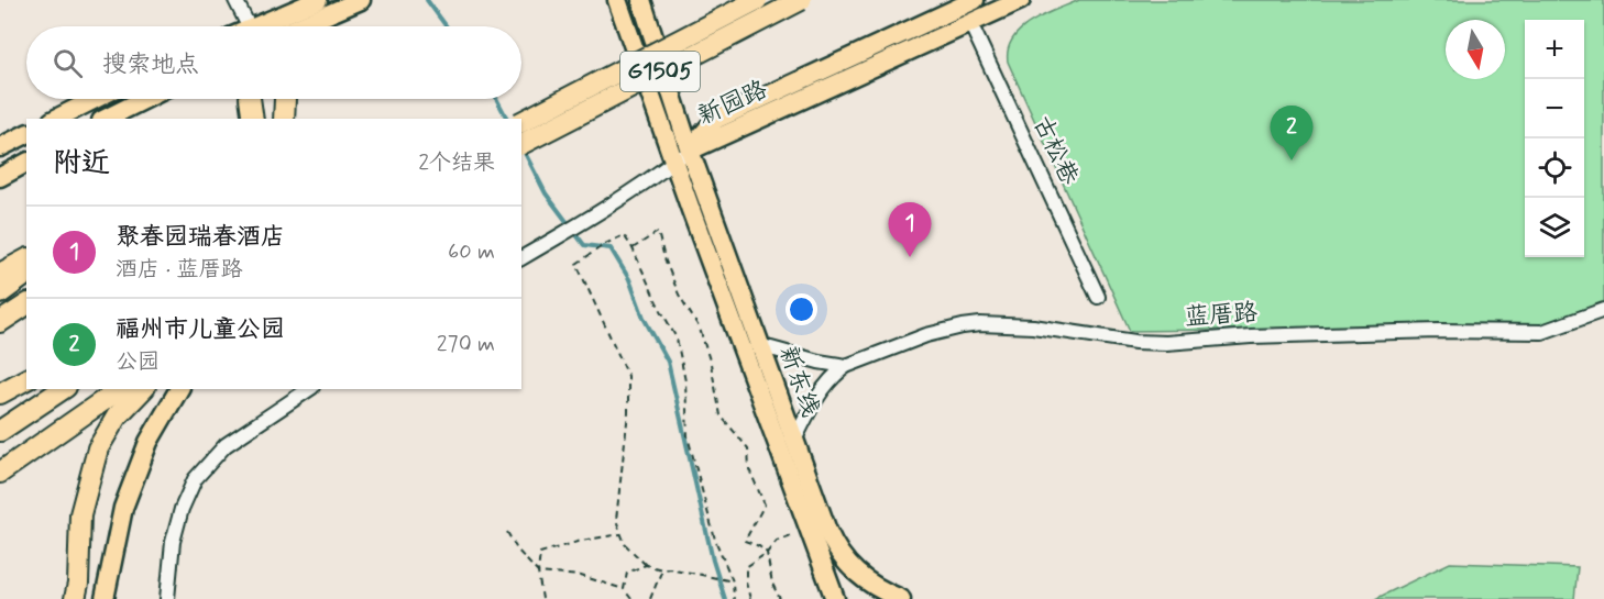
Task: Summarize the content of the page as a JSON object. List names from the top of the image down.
{
  "streets": {
    "highway": ["G1505"],
    "main road": ["新园路", "新东线"],
    "street": ["古松巷", "蓝厝路"]
  },
  "crossings": [
    ["新园路", "古松巷"],
    ["新园路", "新东线"]
  ],
  "north": "bottom",
  "page": {
    "map_buttons": ["+", "−"],
    "search": "搜索地点",
    "pins": ["2", "1"],
    "heading": ["附近", "2个结果"],
    "list": [
      {
        "mark": "1",
        "name": "聚春园瑞春酒店",
        "note": "酒店 · 蓝厝路",
        "value": "60 m"
      },
      {
        "mark": "2",
        "name": "福州市儿童公园",
        "note": "公园",
        "value": "270 m"
      }
    ]
  }
}
